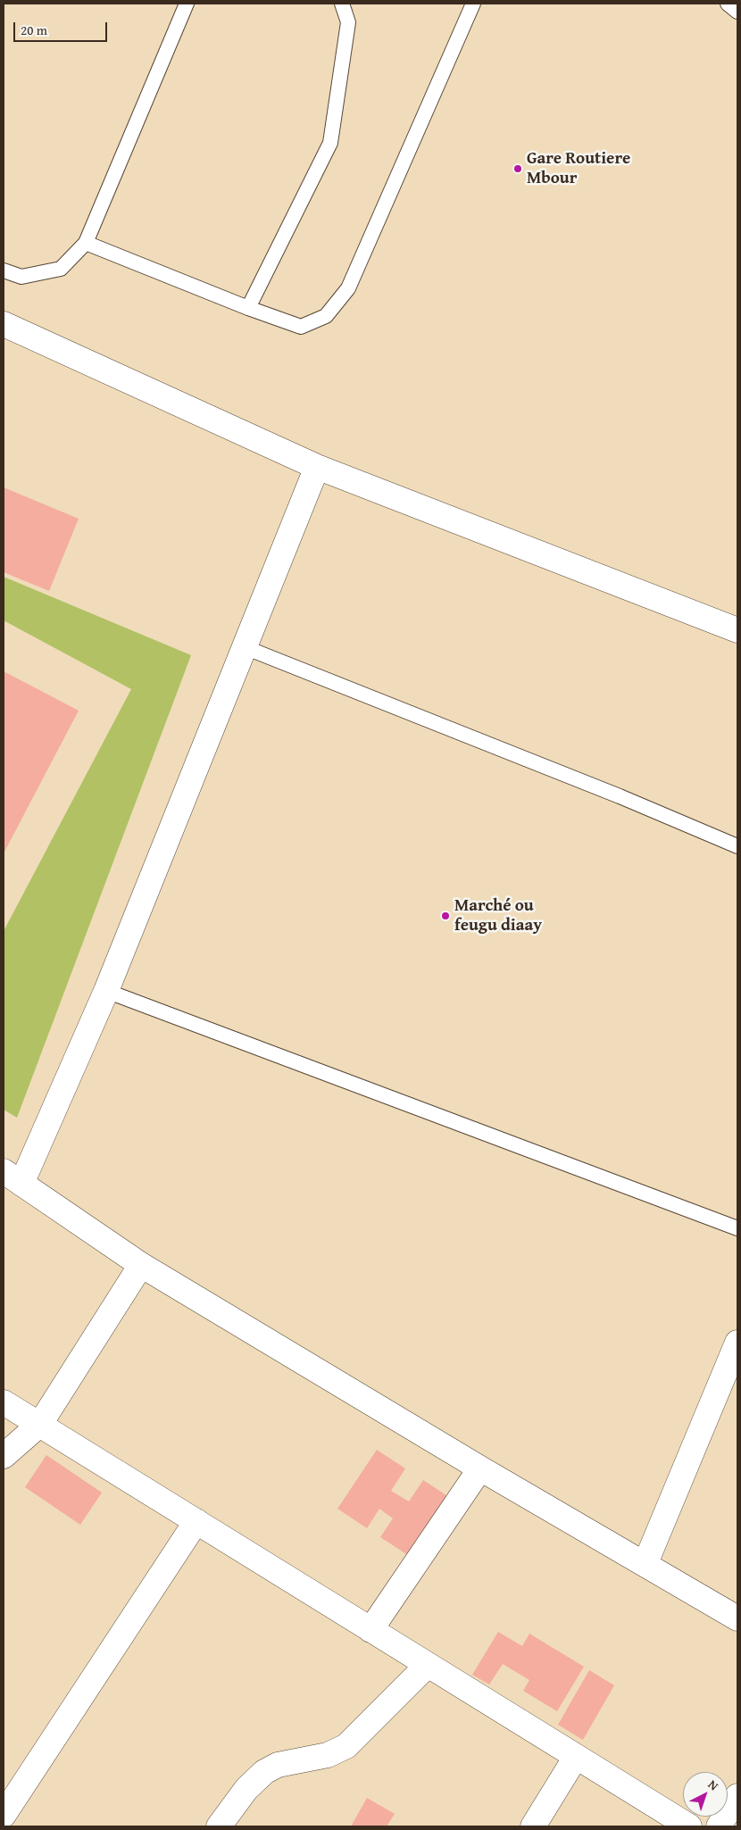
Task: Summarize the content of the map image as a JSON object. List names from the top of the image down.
{
  "places": ["Gare Routiere Mbour", "Marché ou feugu diaay"],
  "scale_bar": "20 m",
  "north": "top right"
}
